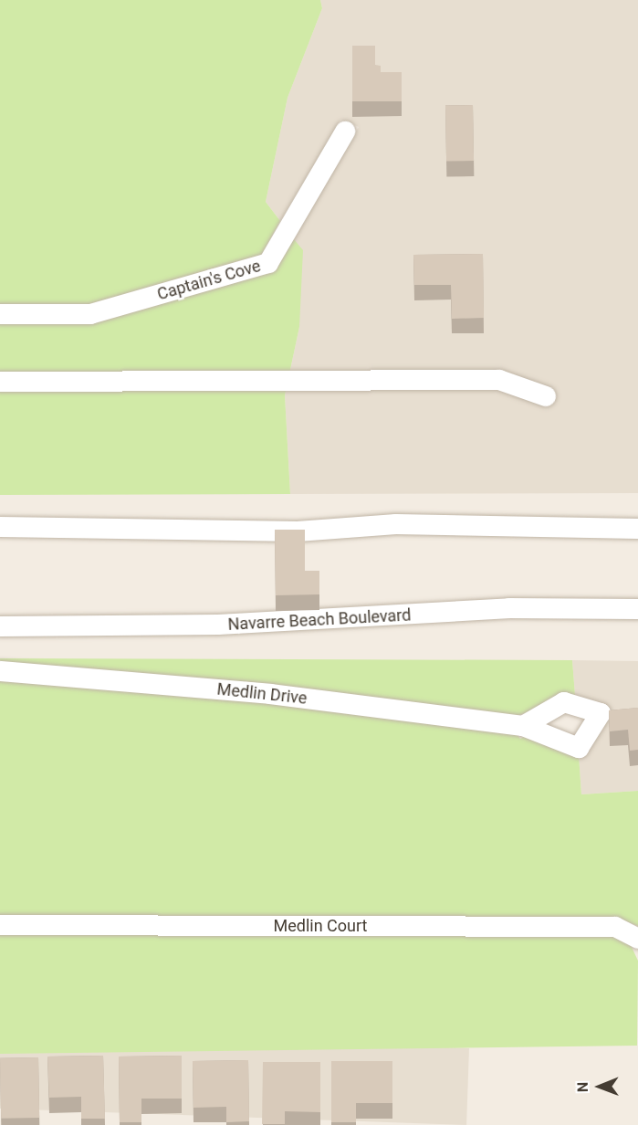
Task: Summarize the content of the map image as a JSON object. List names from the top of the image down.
{
  "streets": {
    "street": [
      "Captain's Cove",
      "Navarre Beach Boulevard",
      "Medlin Drive",
      "Medlin Court"
    ]
  },
  "north": "left"
}
